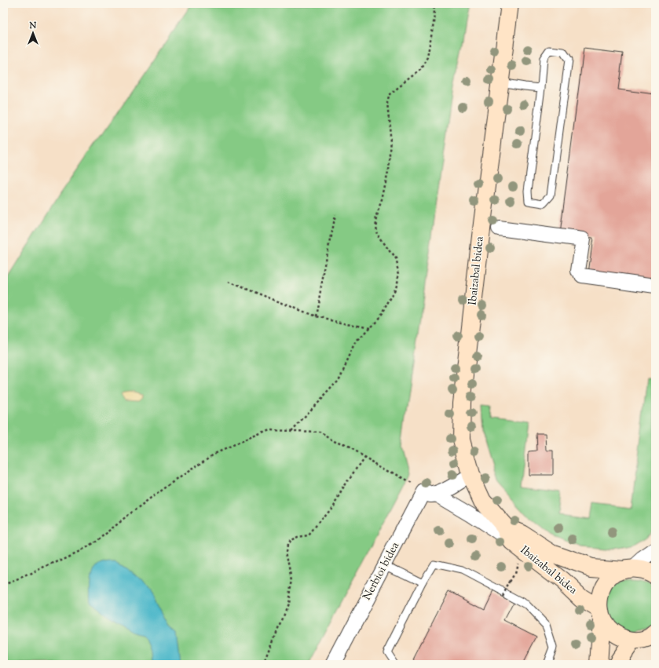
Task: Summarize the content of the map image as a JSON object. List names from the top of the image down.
{
  "streets": {
    "street": ["Ibaizabal bidea", "Nerbioi bidea"]
  },
  "north": "top"
}
